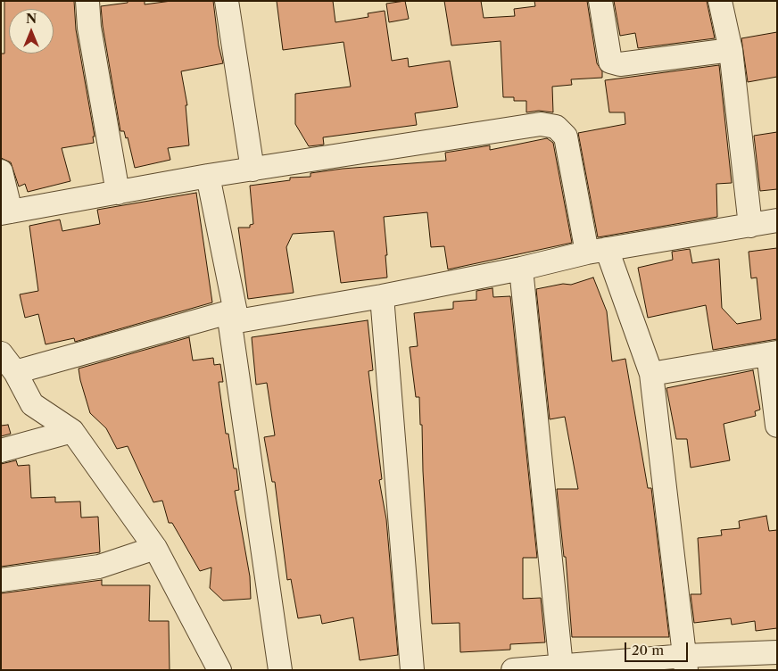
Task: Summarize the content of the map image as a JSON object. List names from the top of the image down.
{
  "scale_bar": "20 m",
  "north": "top"
}
